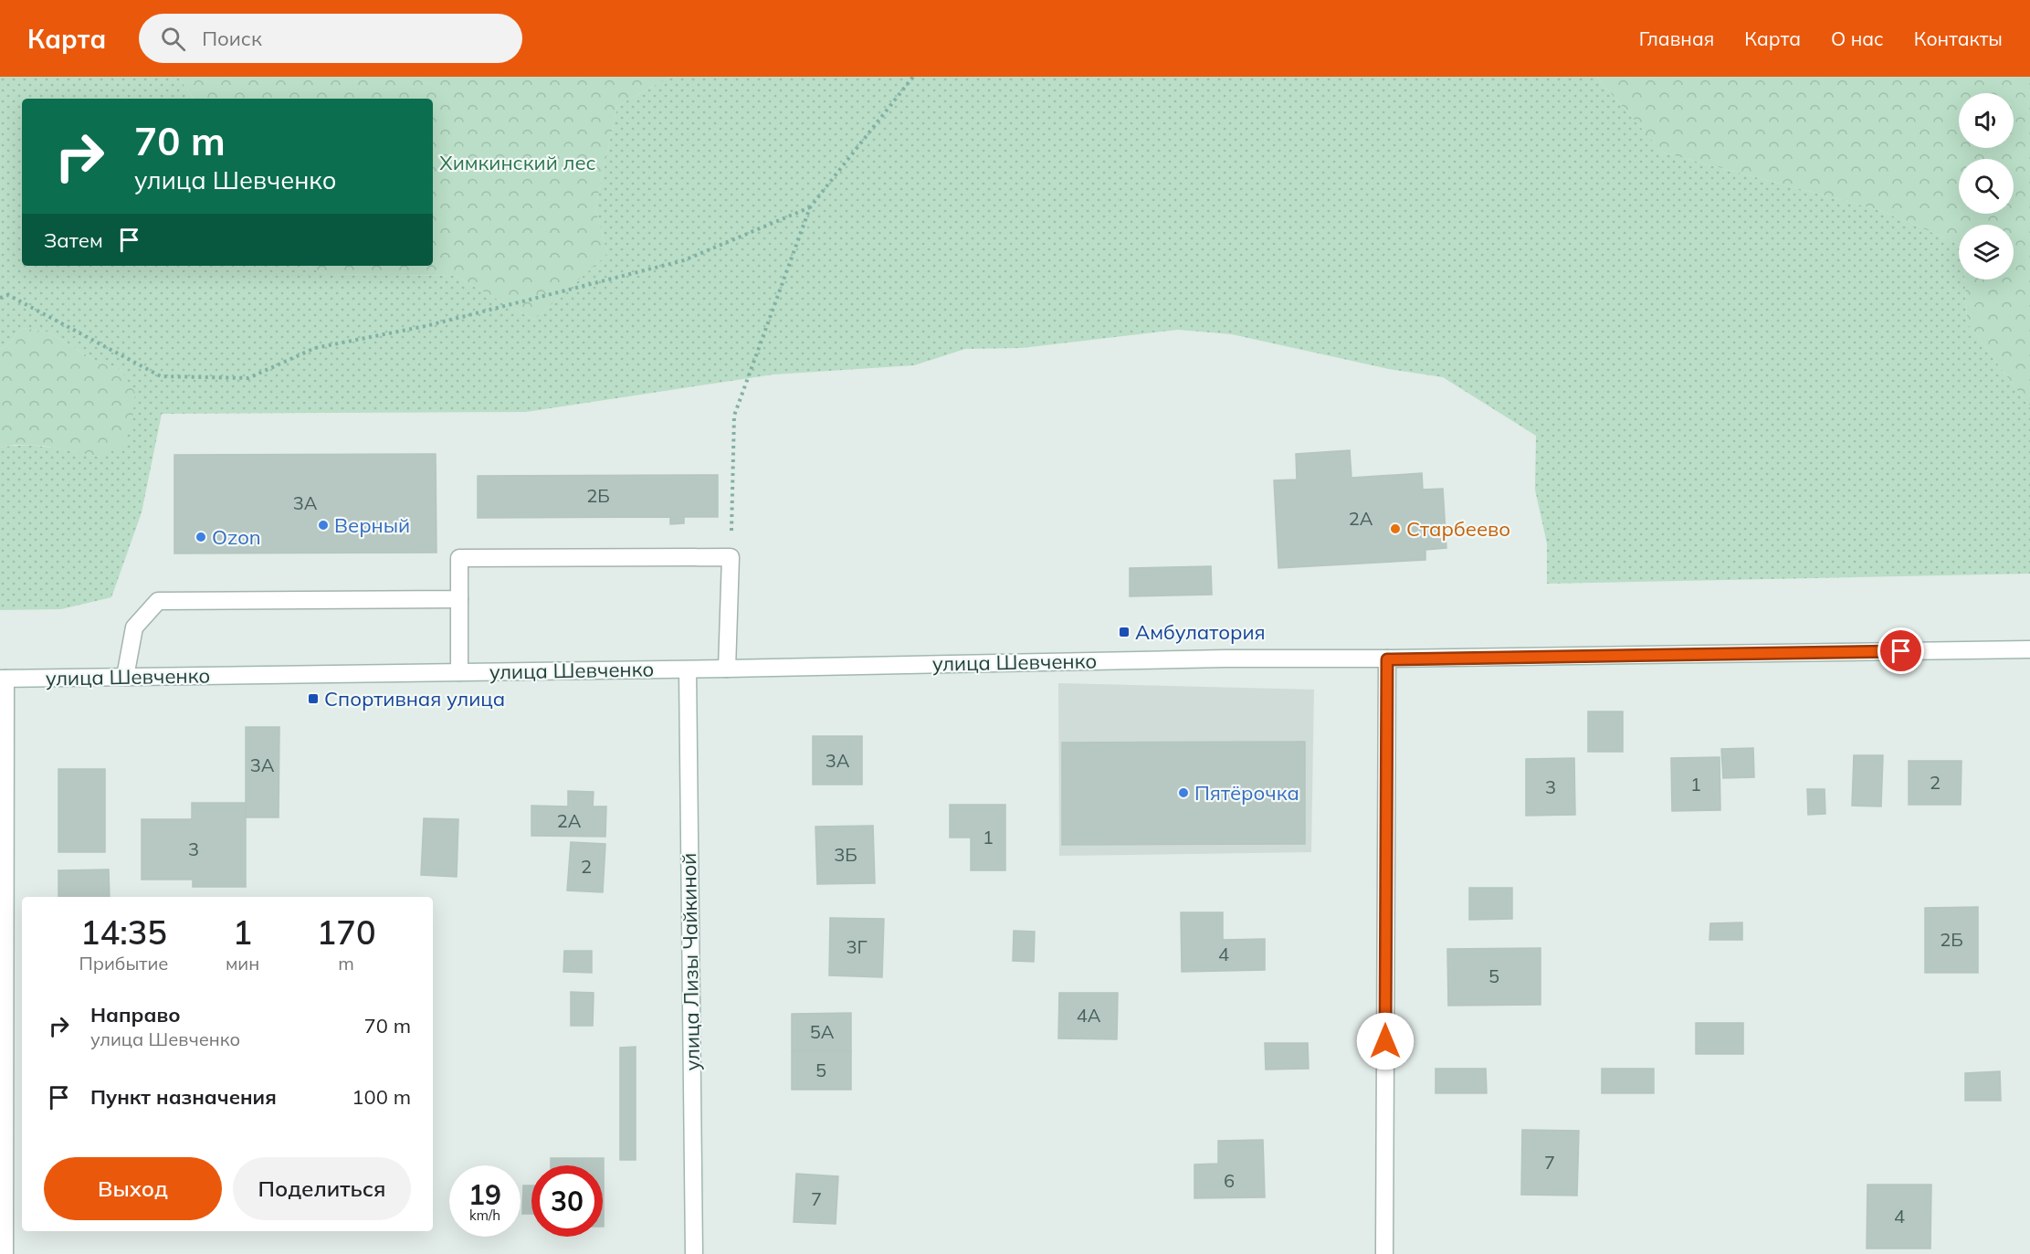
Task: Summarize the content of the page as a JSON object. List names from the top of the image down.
{
  "streets": {
    "main road": ["улица Шевченко", "улица Лизы Чайкиной"]
  },
  "crossings": [
    ["улица Шевченко", "улица Лизы Чайкиной"]
  ],
  "parks": ["Химкинский лес"],
  "places": {
    "other": [
      "Верный",
      "Старбеево",
      "Ozon",
      "Пятёрочка"
    ],
    "transit": ["Амбулатория", "Спортивная улица"]
  },
  "house_numbers": [
    "2Б",
    "3А",
    "2А",
    "3А",
    "3А",
    "2",
    "1",
    "3",
    "2А",
    "1",
    "3",
    "3Б",
    "2",
    "2Б",
    "3Г",
    "4",
    "5",
    "4А",
    "5А",
    "5",
    "7",
    "6",
    "7",
    "4"
  ],
  "page": {
    "header": "Карта",
    "search": "Поиск",
    "nav": [
      "Главная",
      "Карта",
      "О нас",
      "Контакты"
    ],
    "turn": ["70 m", "улица Шевченко"],
    "then": "Затем",
    "eta": [
      "14:35",
      "Прибытие",
      "1",
      "мин",
      "170",
      "m"
    ],
    "list": [
      {
        "name": "Направо",
        "note": "улица Шевченко",
        "value": "70 m"
      },
      {
        "name": "Пункт назначения",
        "value": "100 m"
      }
    ],
    "buttons": ["Выход", "Поделиться"],
    "speed": "19 km/h",
    "limit": "30"
  }
}
